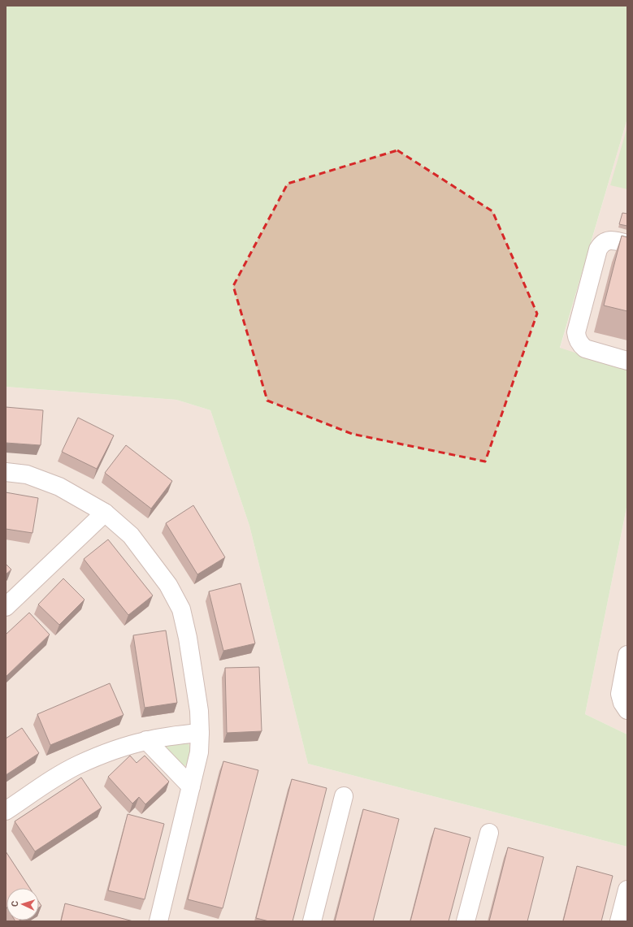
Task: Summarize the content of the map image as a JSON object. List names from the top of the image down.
{
  "north": "left"
}
